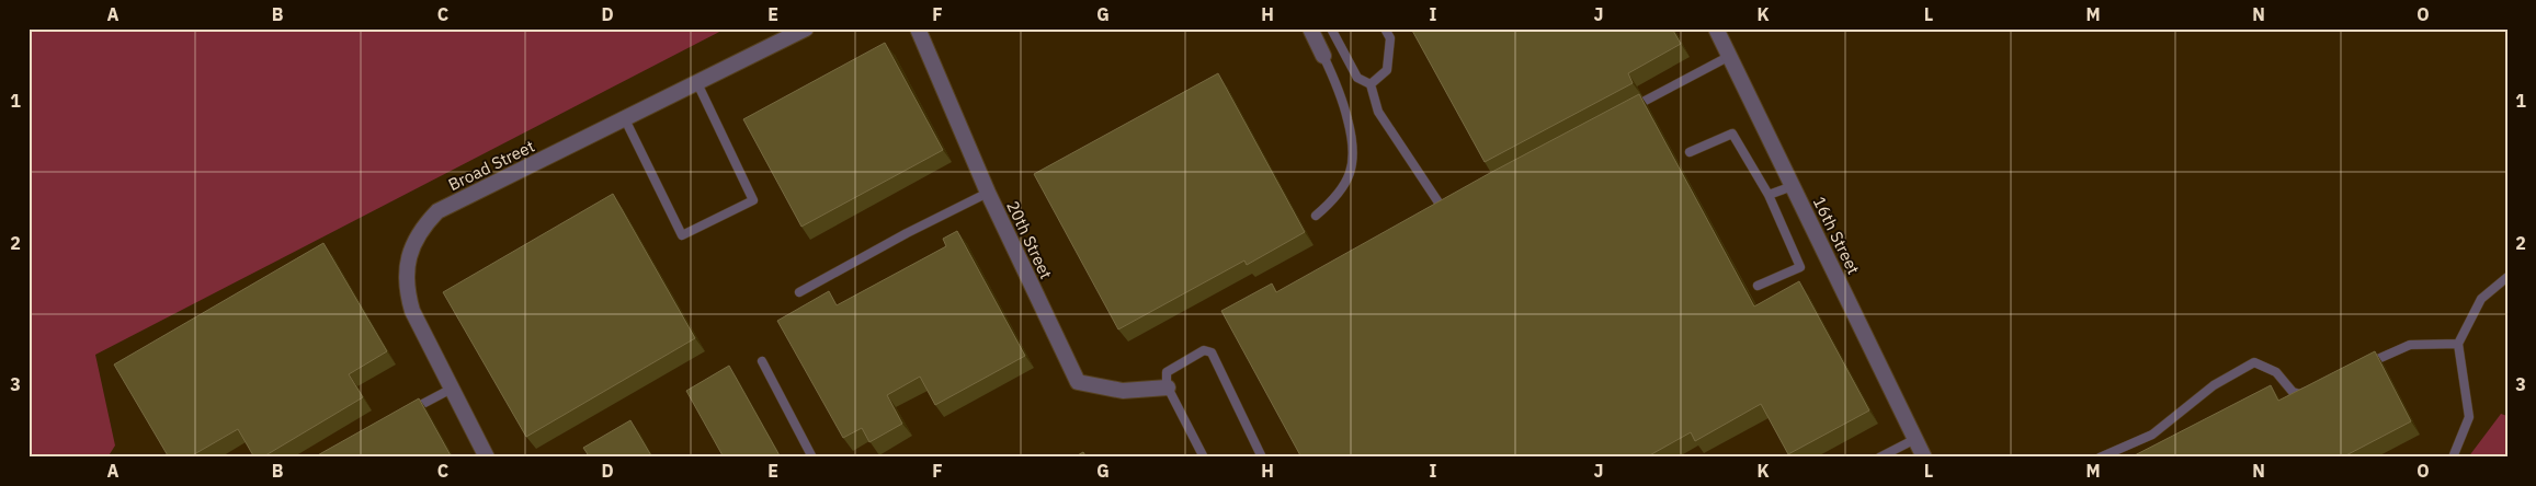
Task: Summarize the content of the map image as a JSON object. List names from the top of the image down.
{
  "streets": {
    "street": ["Broad Street", "16th Street", "20th Street"]
  },
  "grid": {
    "columns": [
      "A",
      "B",
      "C",
      "D",
      "E",
      "F",
      "G",
      "H",
      "I",
      "J",
      "K",
      "L",
      "M",
      "N",
      "O"
    ],
    "rows": ["1", "2", "3"]
  }
}
